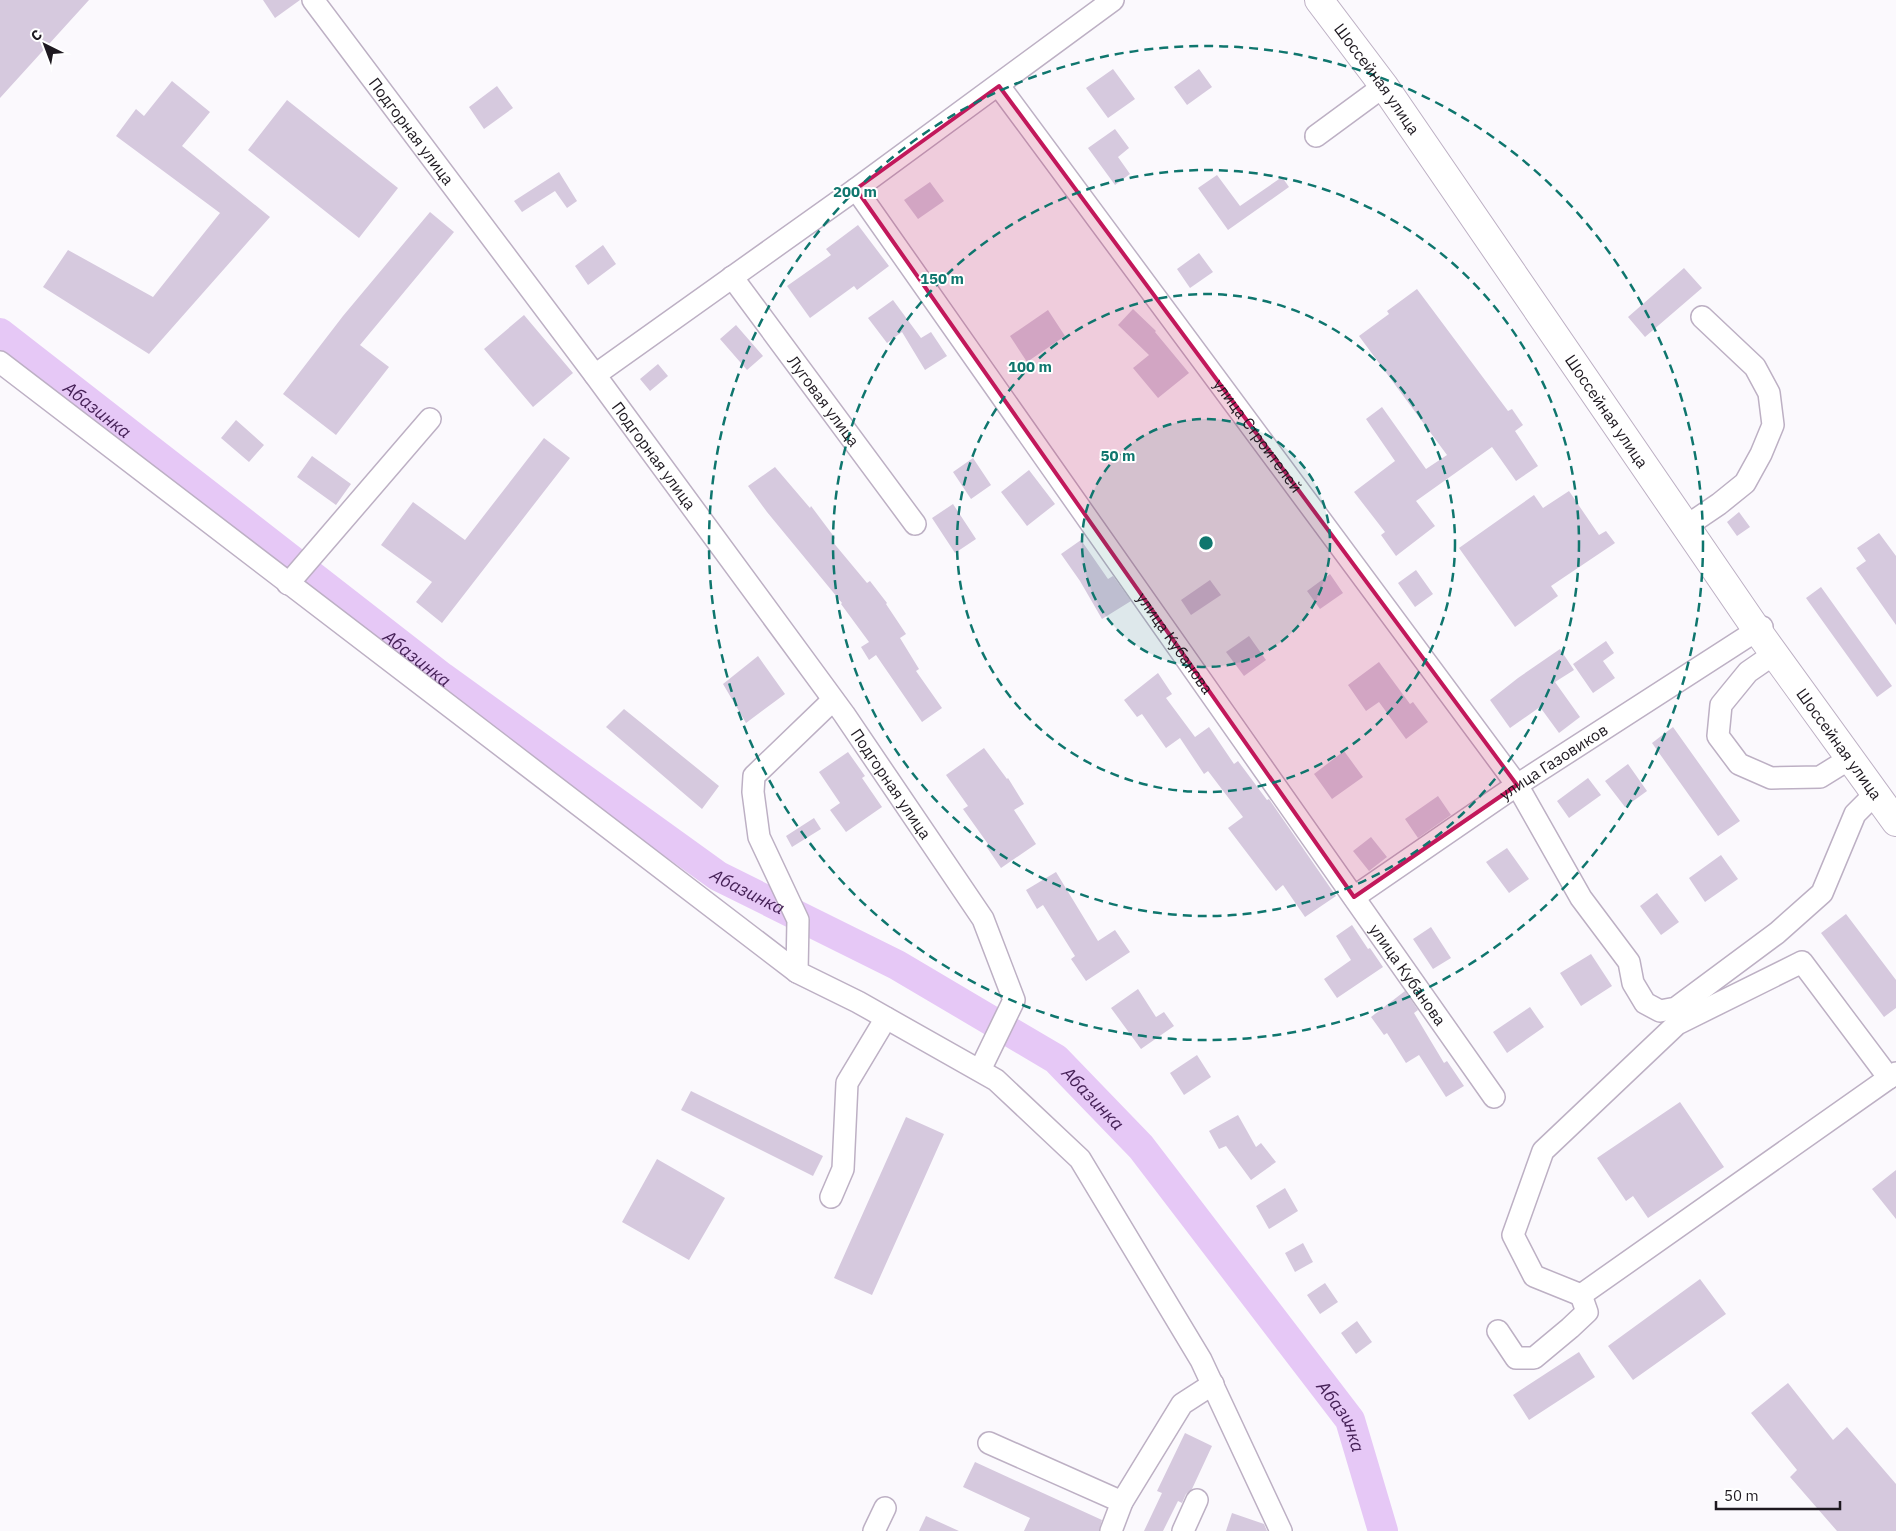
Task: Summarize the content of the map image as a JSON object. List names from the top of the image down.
{
  "streets": {
    "main road": ["Шоссейная улица"],
    "street": [
      "Подгорная улица",
      "Луговая улица",
      "улица Строителей",
      "улица Кубанова",
      "улица Газовиков"
    ]
  },
  "crossings": [
    ["Шоссейная улица", "улица Строителей"],
    ["Шоссейная улица", "улица Газовиков"],
    ["улица Строителей", "улица Газовиков"],
    ["улица Кубанова", "улица Газовиков"]
  ],
  "water": ["Абазинка"],
  "scale_bar": "50 m",
  "north": "top left",
  "rings": [
    "200 m",
    "150 m",
    "100 m",
    "50 m"
  ]
}
